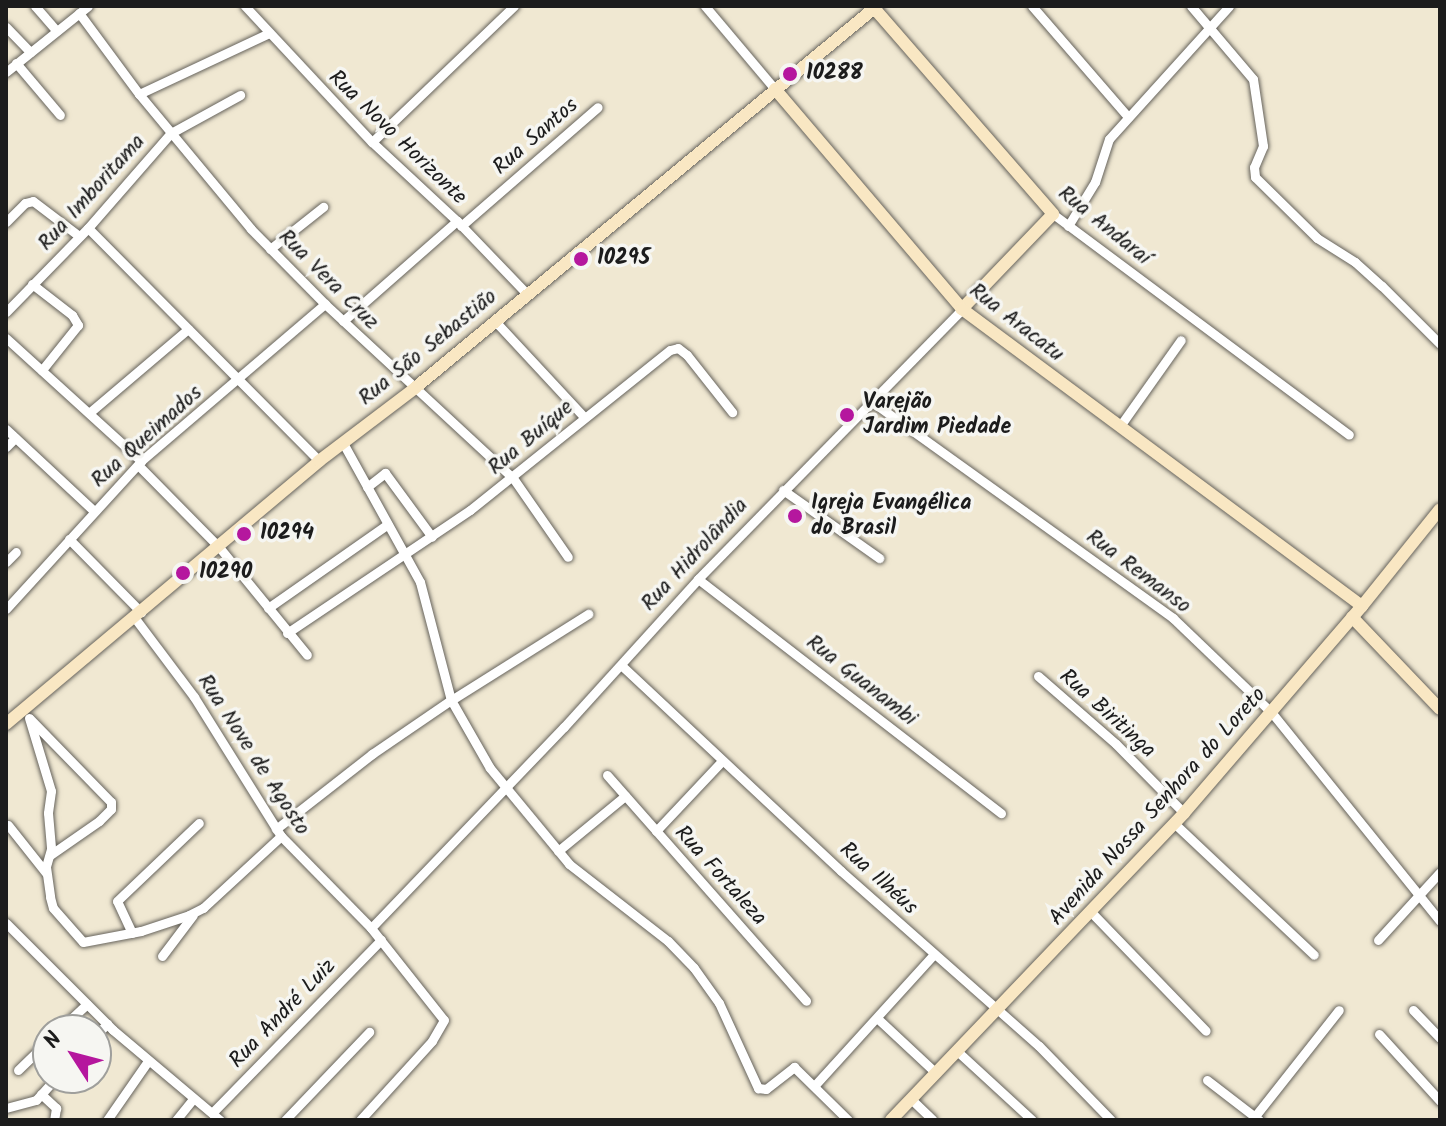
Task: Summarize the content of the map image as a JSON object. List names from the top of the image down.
{
  "streets": {
    "street": [
      "Rua Santos",
      "Rua Novo Horizonte",
      "Rua Imboritama",
      "Rua Andaraí",
      "Rua Vera Cruz",
      "Rua Aracatu",
      "Rua São Sebastião",
      "Rua Queimados",
      "Rua Buíque",
      "Rua Hidrolândia",
      "Rua Remanso",
      "Rua Guanambi",
      "Rua Biritinga",
      "Rua Nove de Agosto",
      "Avenida Nossa Senhora do Loreto",
      "Rua Fortaleza",
      "Rua Ilhéus",
      "Rua André Luiz"
    ]
  },
  "crossings": [
    ["Rua Santos", "Rua Novo Horizonte"],
    ["Rua Santos", "Rua Vera Cruz"],
    ["Rua Novo Horizonte", "Rua São Sebastião"],
    ["Rua Imboritama", "Rua Vera Cruz"],
    ["Rua Andaraí", "Rua São Sebastião"],
    ["Rua Andaraí", "Rua Hidrolândia"],
    ["Rua Vera Cruz", "Rua São Sebastião"],
    ["Rua Vera Cruz", "Rua Queimados"],
    ["Rua Vera Cruz", "Rua Buíque"],
    ["Rua Aracatu", "Rua São Sebastião"],
    ["Rua Aracatu", "Rua Hidrolândia"],
    ["Rua Aracatu", "Avenida Nossa Senhora do Loreto"],
    ["Rua São Sebastião", "Rua Nove de Agosto"],
    ["Rua Queimados", "Rua Nove de Agosto"],
    ["Rua Hidrolândia", "Rua Remanso"],
    ["Rua Hidrolândia", "Rua Guanambi"],
    ["Rua Hidrolândia", "Rua Nove de Agosto"],
    ["Rua Hidrolândia", "Rua Ilhéus"],
    ["Rua Remanso", "Avenida Nossa Senhora do Loreto"],
    ["Rua Biritinga", "Avenida Nossa Senhora do Loreto"],
    ["Rua Nove de Agosto", "Rua André Luiz"],
    ["Avenida Nossa Senhora do Loreto", "Rua Ilhéus"]
  ],
  "places": [
    "10288",
    "10295",
    "Varejão Jardim Piedade",
    "Igreja Evangélica do Brasil",
    "10294",
    "10290"
  ],
  "north": "top left"
}
